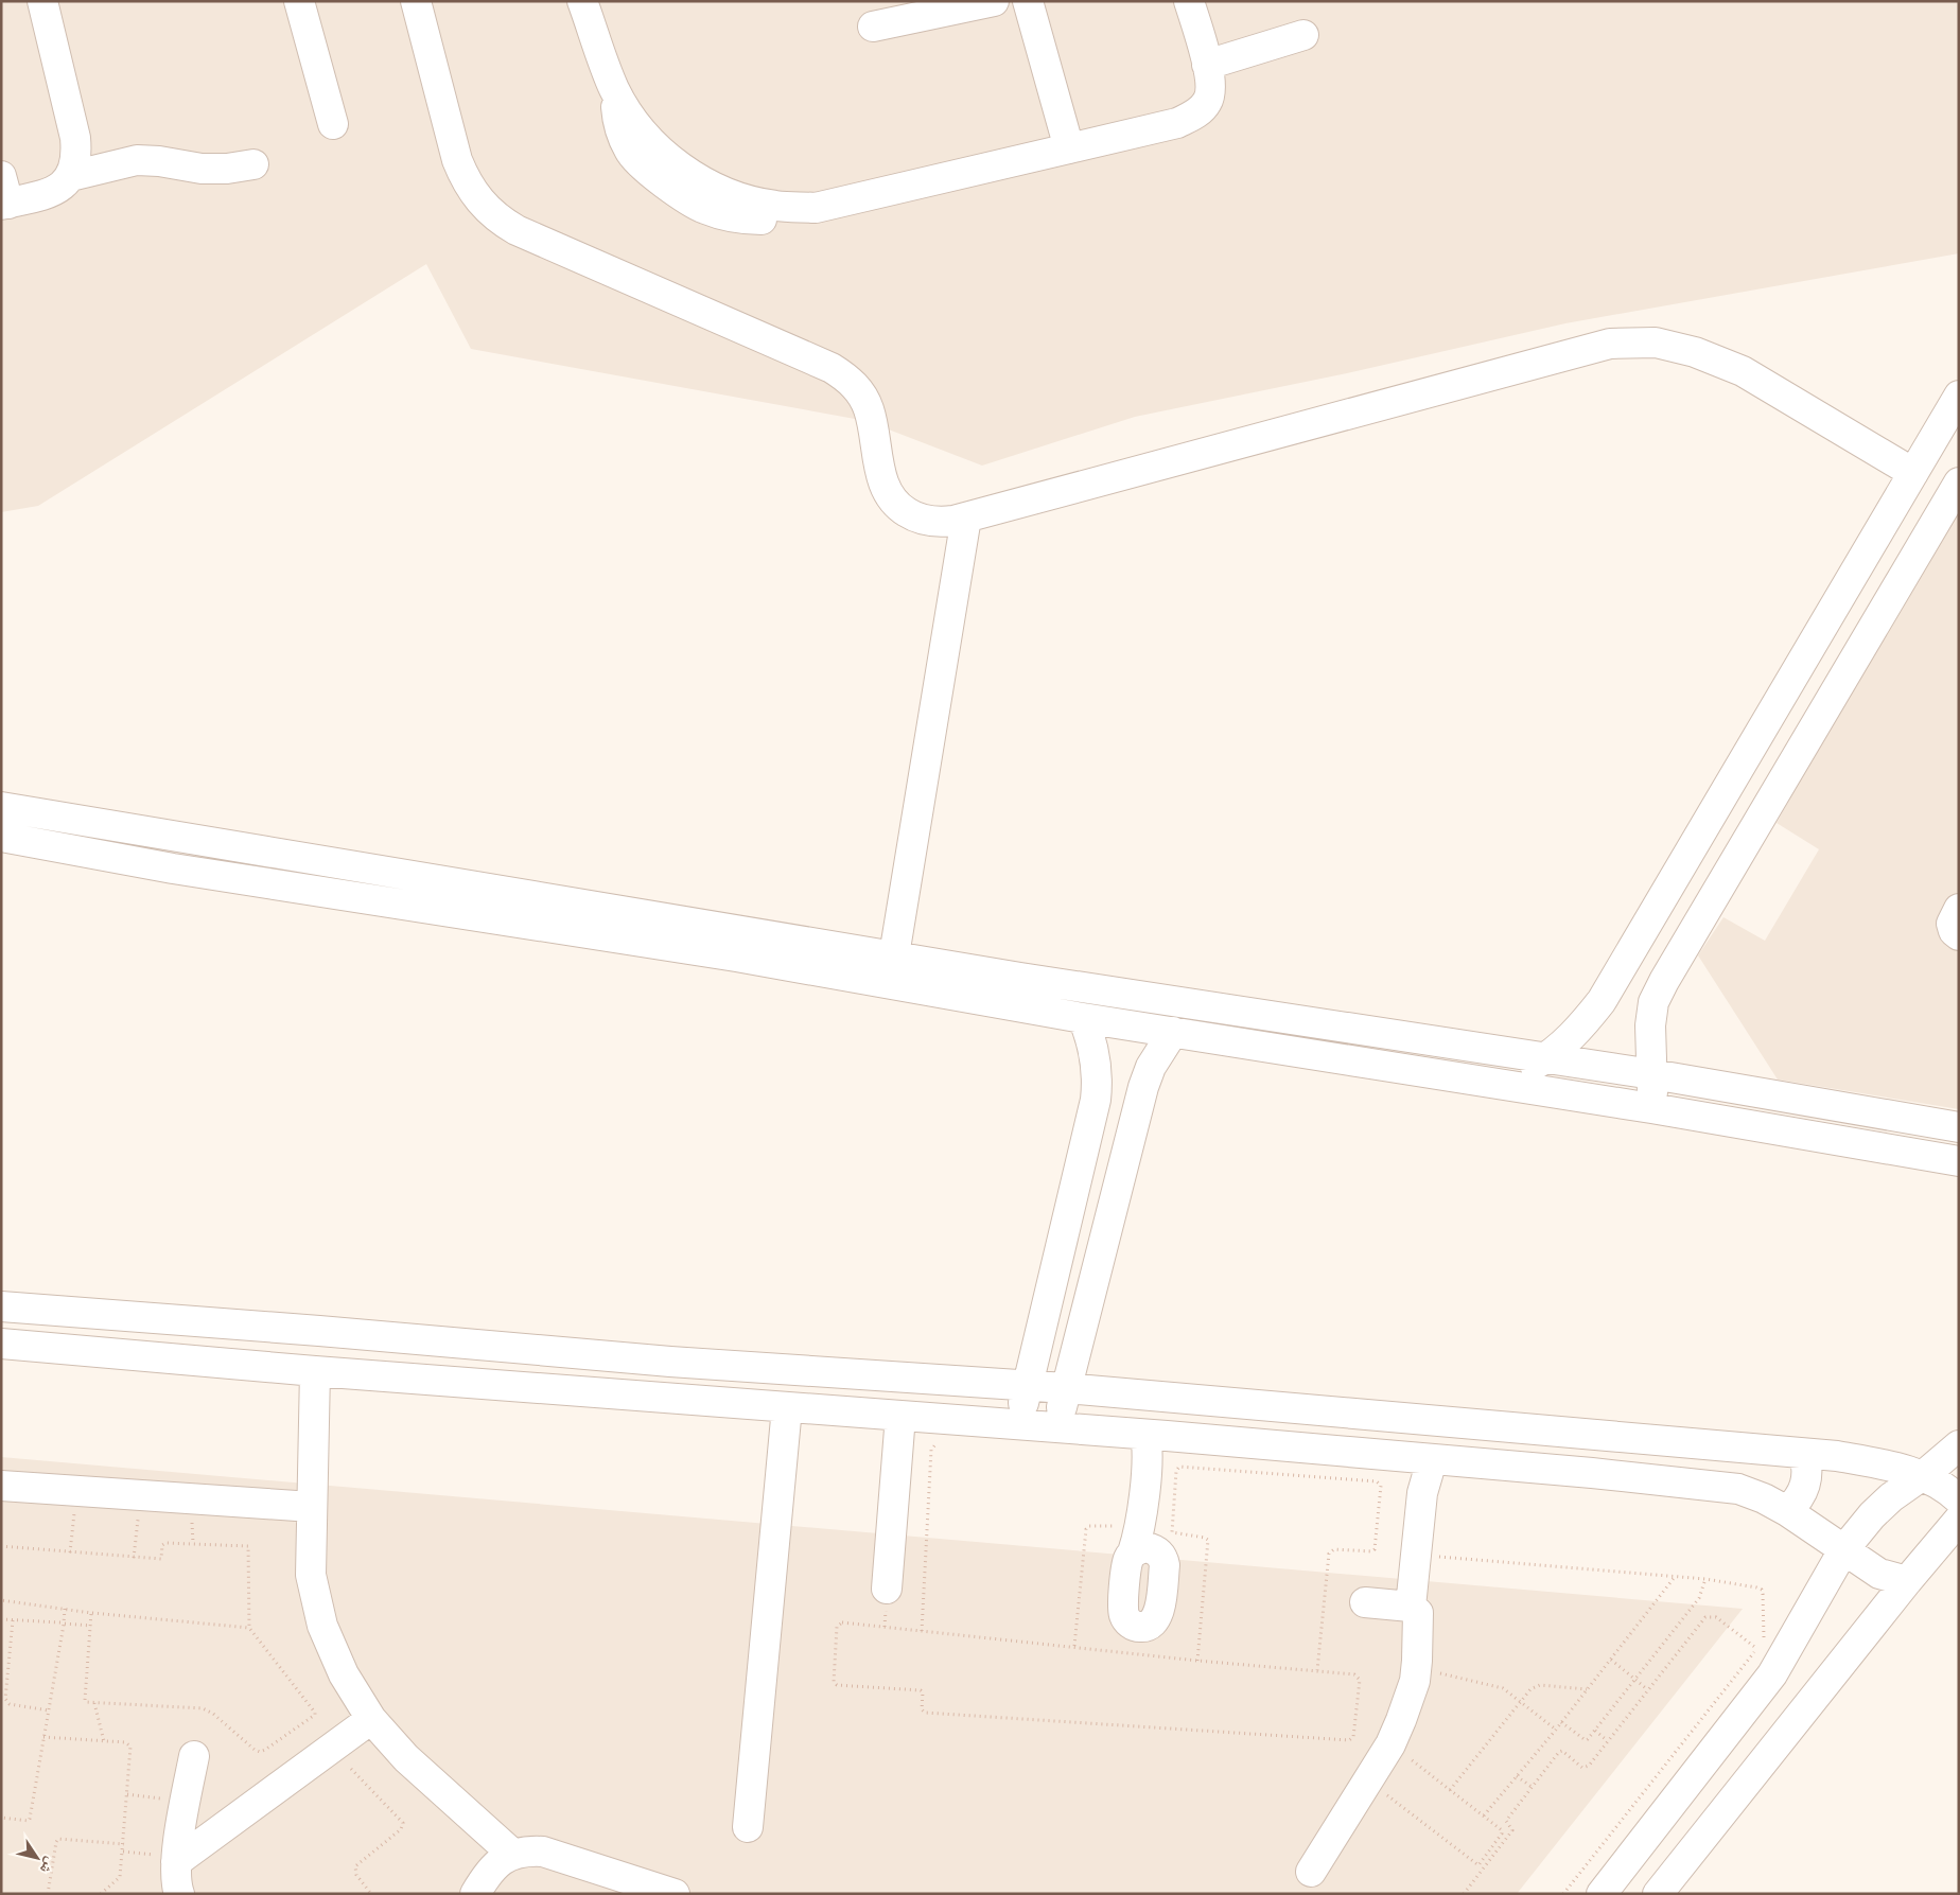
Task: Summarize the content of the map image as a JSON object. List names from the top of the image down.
{
  "north": "bottom right"
}
